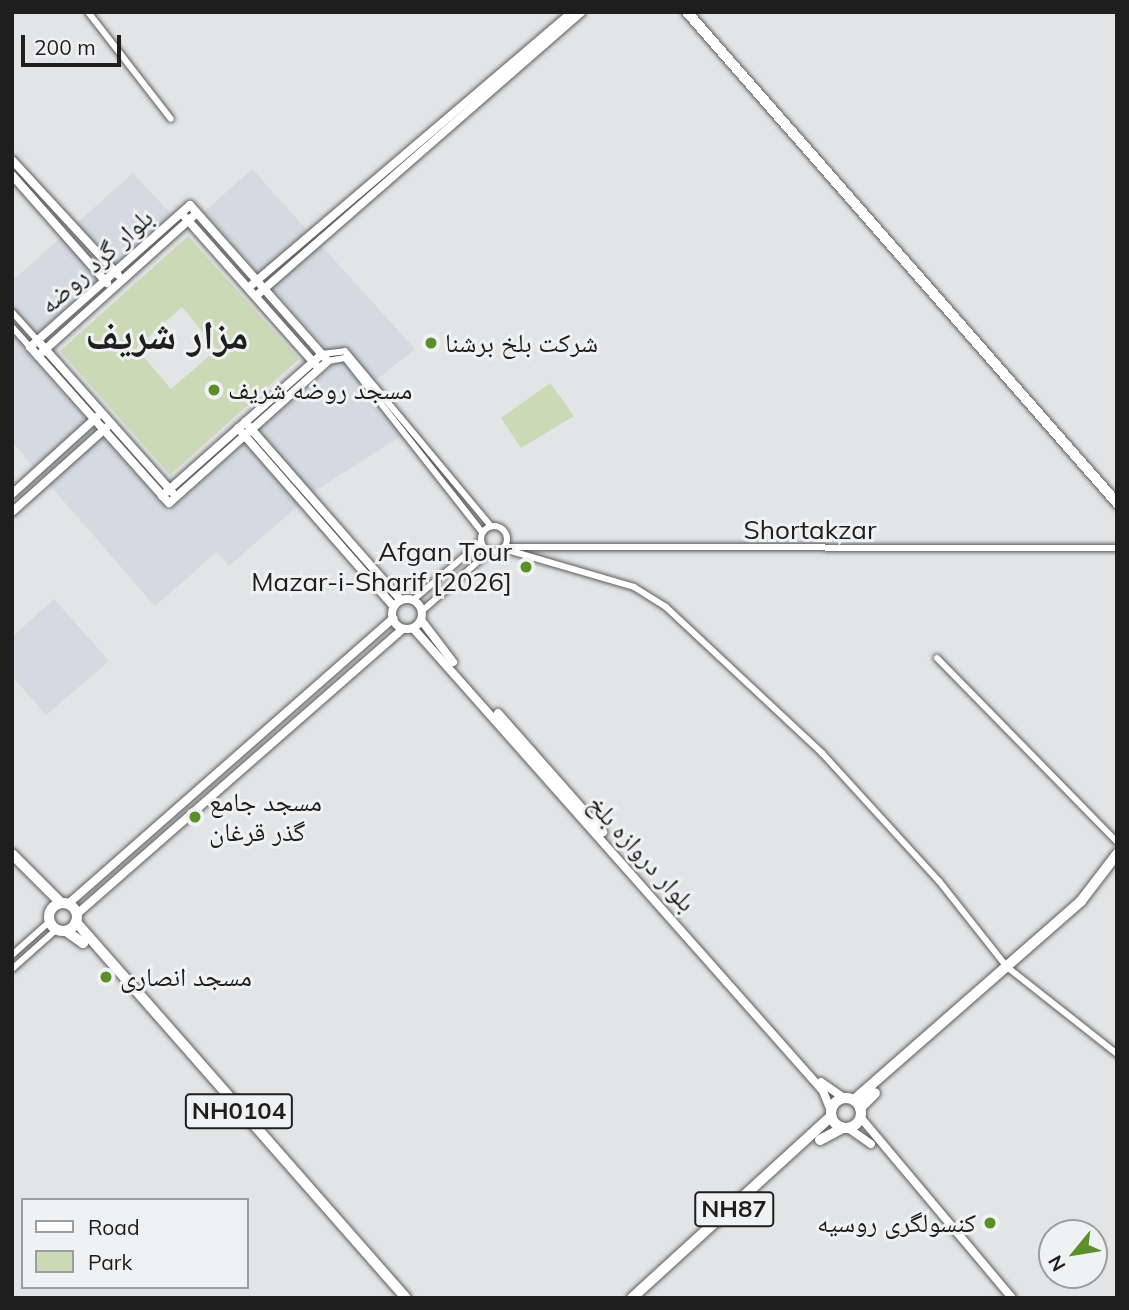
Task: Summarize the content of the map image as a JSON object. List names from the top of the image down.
{
  "streets": {
    "highway": ["NH0104", "NH87"],
    "main road": ["بلوار گرد روضه", "بلوار دروازه بلخ"],
    "street": ["Shortakzar"]
  },
  "crossings": [
    ["بلوار دروازه بلخ", "NH87"]
  ],
  "districts": ["مزار شريف"],
  "places": [
    "شرکت بلخ برشنا",
    "مسجد روضه شریف",
    "Afgan Tour Mazar-i-Sharif [2026]",
    "مسجد جامع گذر قرغان",
    "مسجد انصاری",
    "کنسولگری روسیه"
  ],
  "legend": ["Road", "Park"],
  "scale_bar": "200 m",
  "north": "bottom left"
}
